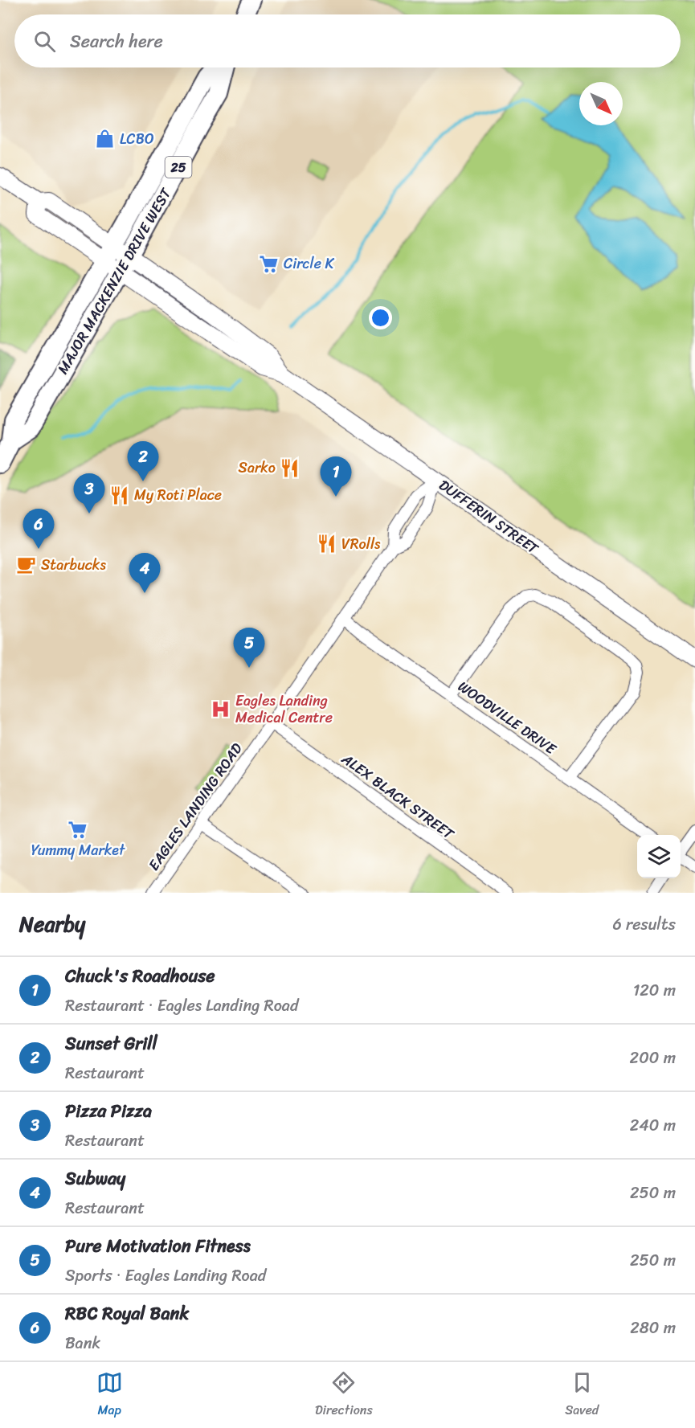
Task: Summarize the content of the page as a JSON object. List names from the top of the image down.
{
  "streets": {
    "main road": ["25", "MAJOR MACKENZIE DRIVE WEST", "DUFFERIN STREET"],
    "street": ["WOODVILLE DRIVE", "ALEX BLACK STREET", "EAGLES LANDING ROAD"]
  },
  "crossings": [
    ["MAJOR MACKENZIE DRIVE WEST", "DUFFERIN STREET"],
    ["DUFFERIN STREET", "EAGLES LANDING ROAD"],
    ["WOODVILLE DRIVE", "EAGLES LANDING ROAD"],
    ["ALEX BLACK STREET", "EAGLES LANDING ROAD"]
  ],
  "places": {
    "shop": ["LCBO"],
    "supermarket": ["Circle K", "Yummy Market"],
    "restaurant": ["Sarko", "My Roti Place", "VRolls"],
    "cafe": ["Starbucks"],
    "hospital": ["Eagles Landing Medical Centre"]
  },
  "north": "bottom right",
  "page": {
    "search": "Search here",
    "pins": [
      "2",
      "1",
      "3",
      "6",
      "4",
      "5"
    ],
    "heading": ["Nearby", "6 results"],
    "list": [
      {
        "mark": "1",
        "name": "Chuck's Roadhouse",
        "note": "Restaurant · Eagles Landing Road",
        "value": "120 m"
      },
      {
        "mark": "2",
        "name": "Sunset Grill",
        "note": "Restaurant",
        "value": "200 m"
      },
      {
        "mark": "3",
        "name": "Pizza Pizza",
        "note": "Restaurant",
        "value": "240 m"
      },
      {
        "mark": "4",
        "name": "Subway",
        "note": "Restaurant",
        "value": "250 m"
      },
      {
        "mark": "5",
        "name": "Pure Motivation Fitness",
        "note": "Sports · Eagles Landing Road",
        "value": "250 m"
      },
      {
        "mark": "6",
        "name": "RBC Royal Bank",
        "note": "Bank",
        "value": "280 m"
      }
    ],
    "nav": ["Map", "Directions", "Saved"]
  }
}
